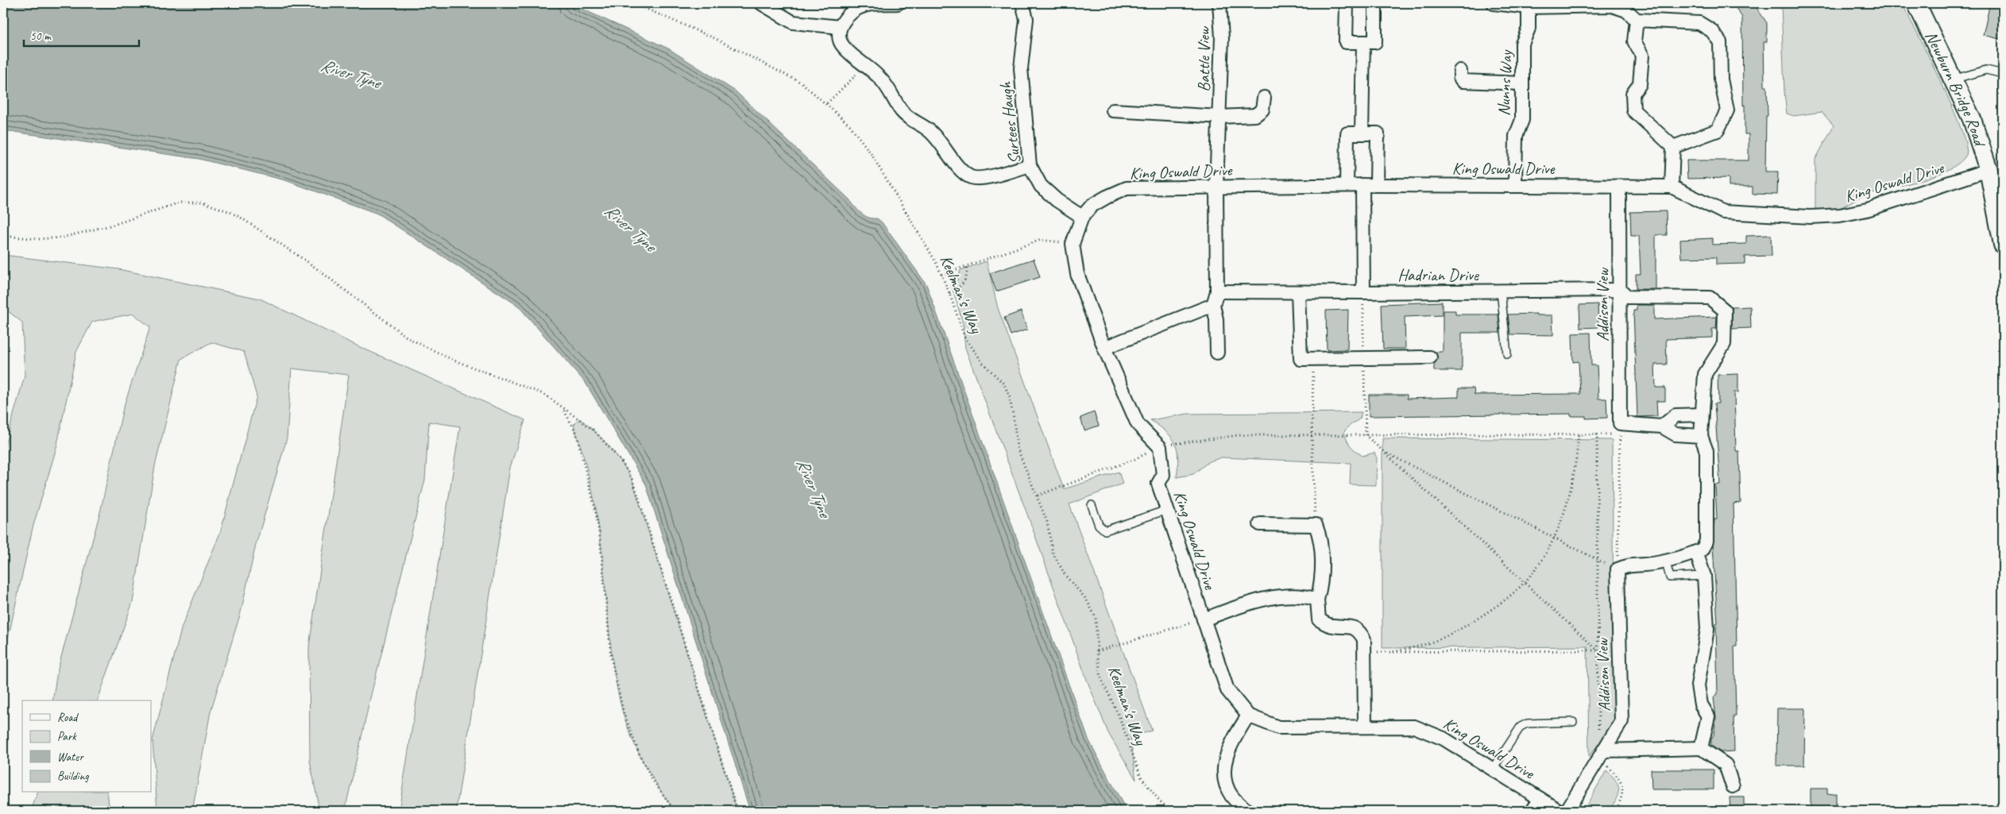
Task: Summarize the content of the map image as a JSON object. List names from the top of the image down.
{
  "streets": {
    "street": [
      "Battle View",
      "Nunns Way",
      "Newburn Bridge Road",
      "Surtees Haugh",
      "King Oswald Drive",
      "Hadrian Drive",
      "Addison View"
    ],
    "path": ["Keelman's Way"]
  },
  "crossings": [
    ["Battle View", "King Oswald Drive"],
    ["Battle View", "Hadrian Drive"],
    ["Nunns Way", "King Oswald Drive"],
    ["Newburn Bridge Road", "King Oswald Drive"],
    ["Surtees Haugh", "King Oswald Drive"],
    ["King Oswald Drive", "Addison View"],
    ["Hadrian Drive", "Addison View"]
  ],
  "water": ["River Tyne"],
  "legend": [
    "Road",
    "Park",
    "Water",
    "Building"
  ],
  "scale_bar": "50 m"
}
